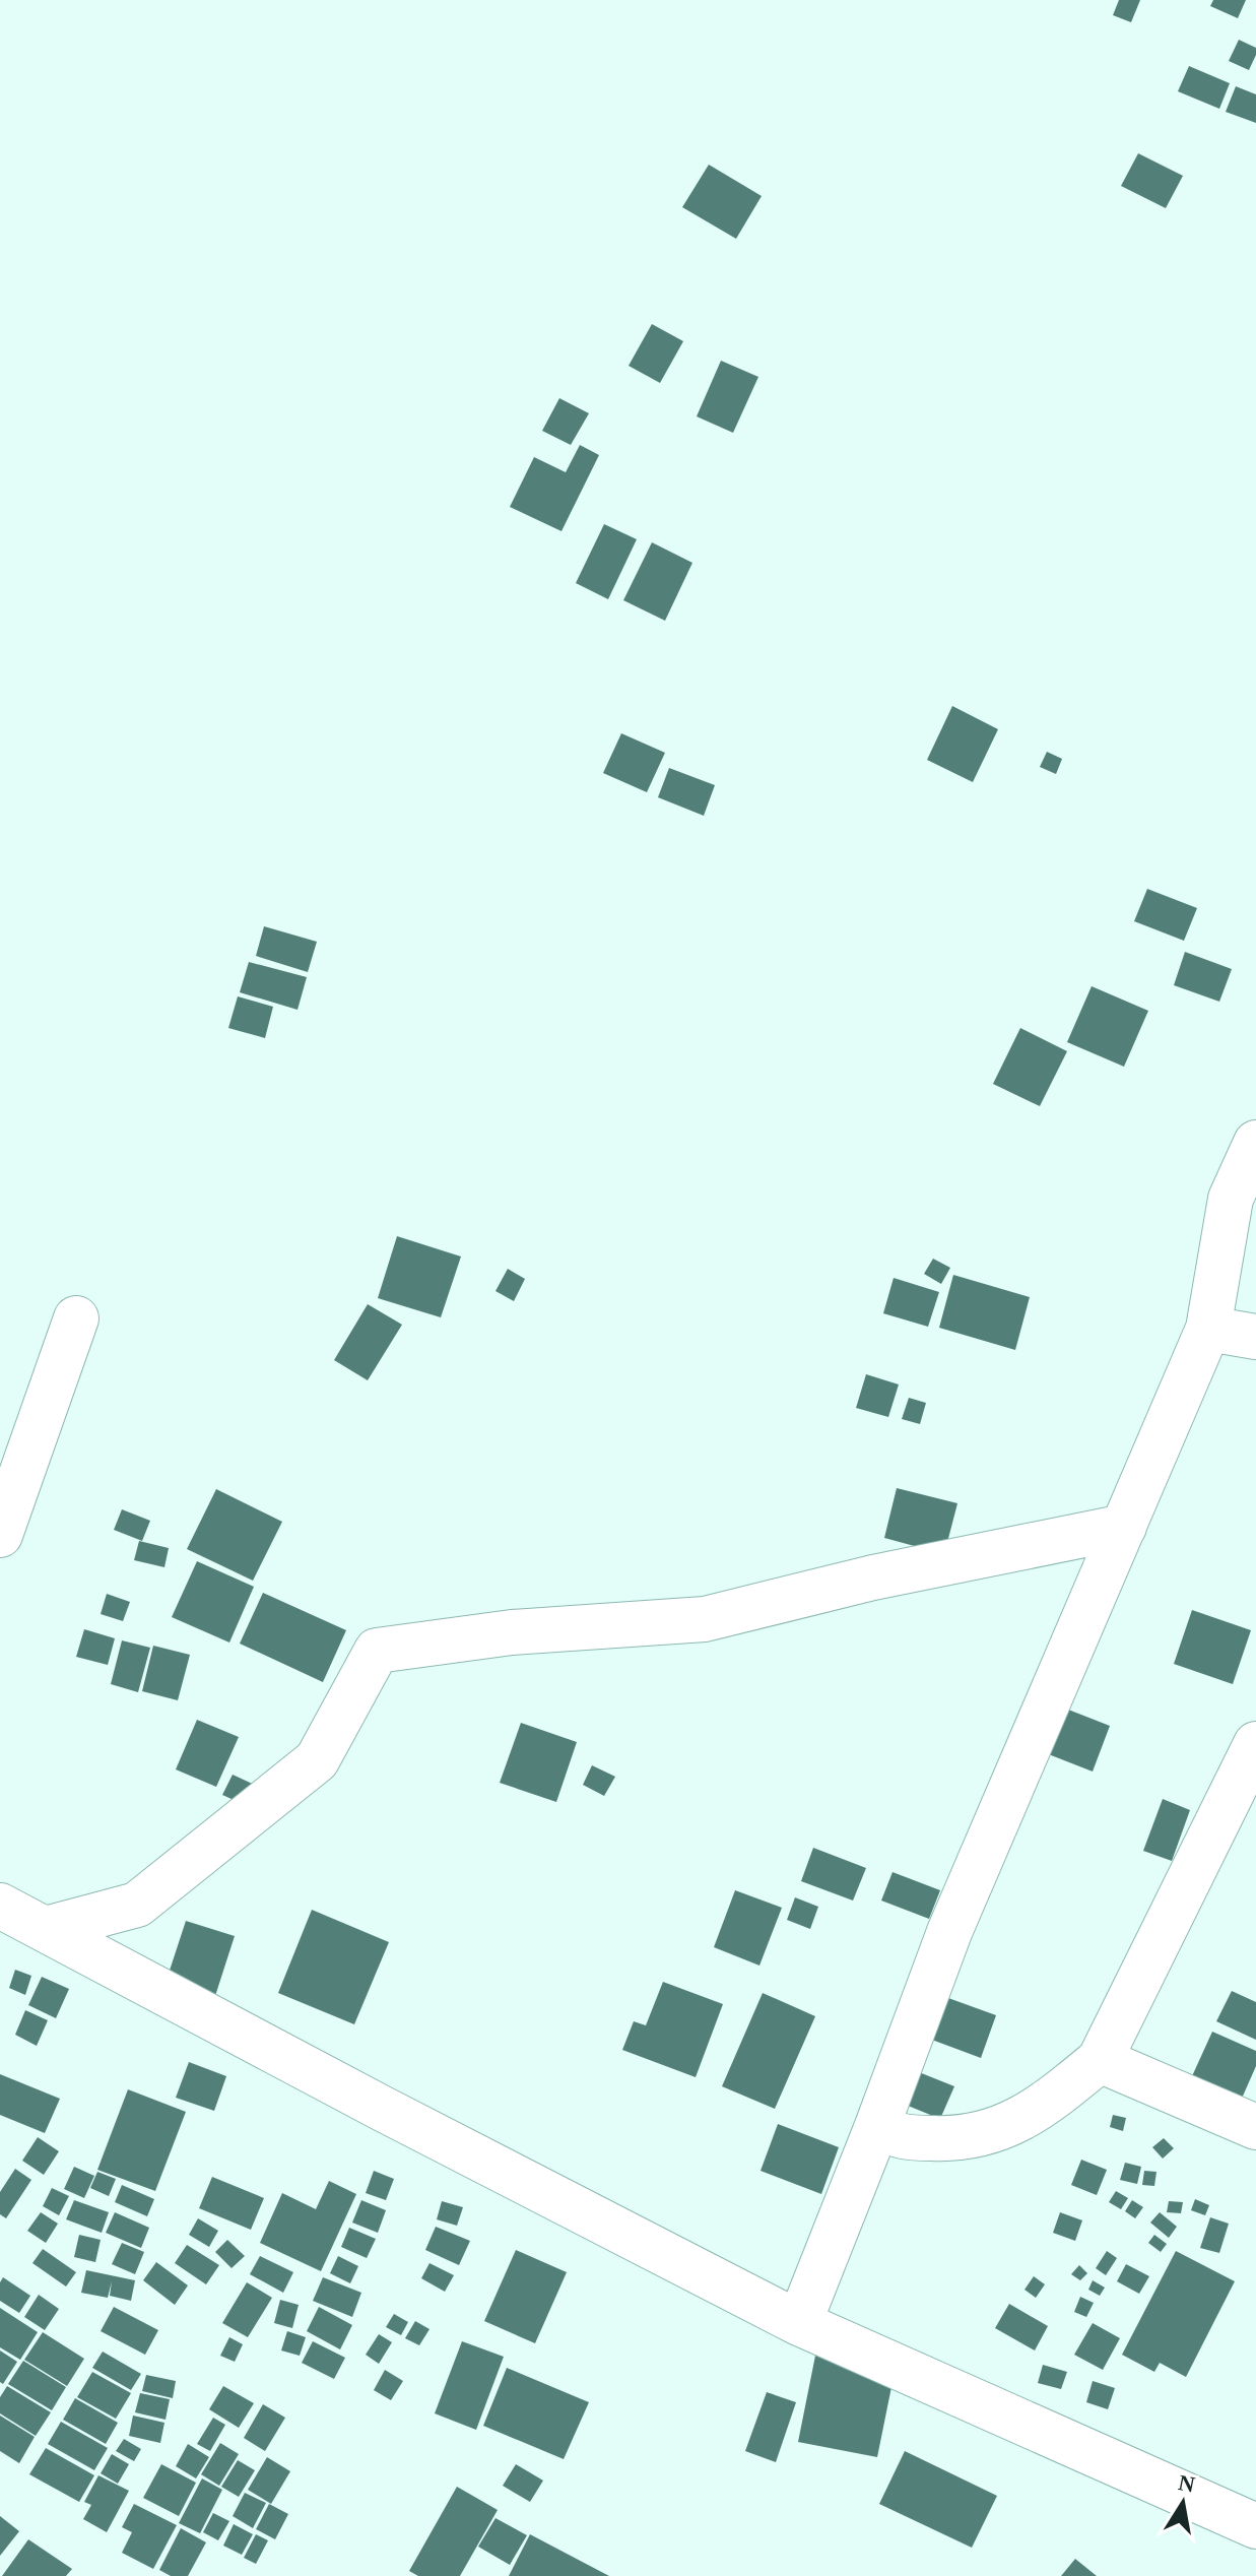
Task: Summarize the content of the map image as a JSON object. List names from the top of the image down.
{
  "north": "top"
}
